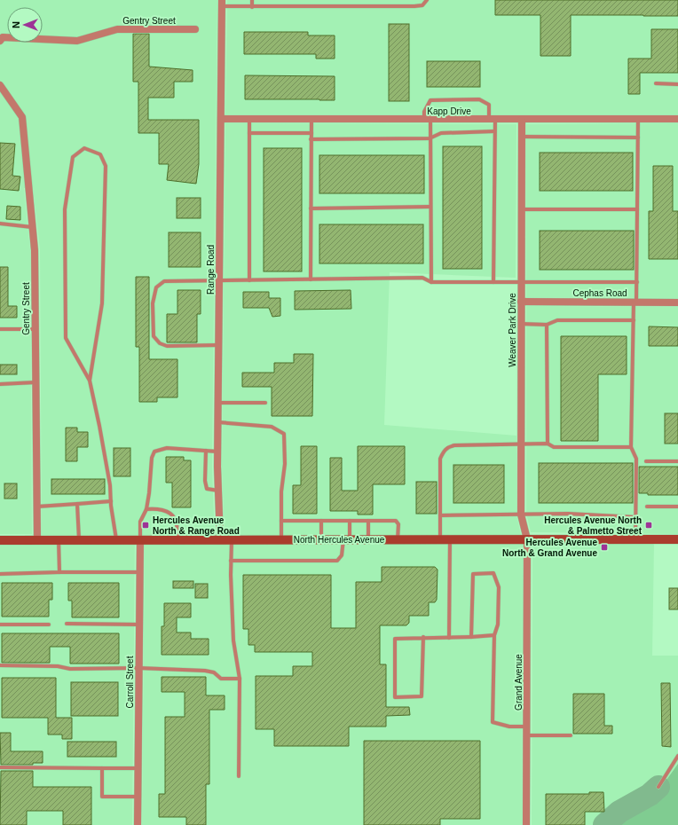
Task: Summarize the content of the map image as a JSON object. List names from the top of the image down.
{
  "streets": {
    "street": [
      "Gentry Street",
      "Kapp Drive",
      "Range Road",
      "Cephas Road",
      "Weaver Park Drive",
      "North Hercules Avenue",
      "Carroll Street",
      "Grand Avenue"
    ]
  },
  "crossings": [
    ["Gentry Street", "North Hercules Avenue"],
    ["Kapp Drive", "Range Road"],
    ["Kapp Drive", "Weaver Park Drive"],
    ["Range Road", "North Hercules Avenue"],
    ["Cephas Road", "Weaver Park Drive"],
    ["Weaver Park Drive", "North Hercules Avenue"],
    ["Weaver Park Drive", "Grand Avenue"],
    ["North Hercules Avenue", "Carroll Street"],
    ["North Hercules Avenue", "Grand Avenue"]
  ],
  "places": {
    "transit": ["Hercules Avenue North & Range Road", "Hercules Avenue North & Palmetto Street", "Hercules Avenue North & Grand Avenue"]
  },
  "north": "left"
}
